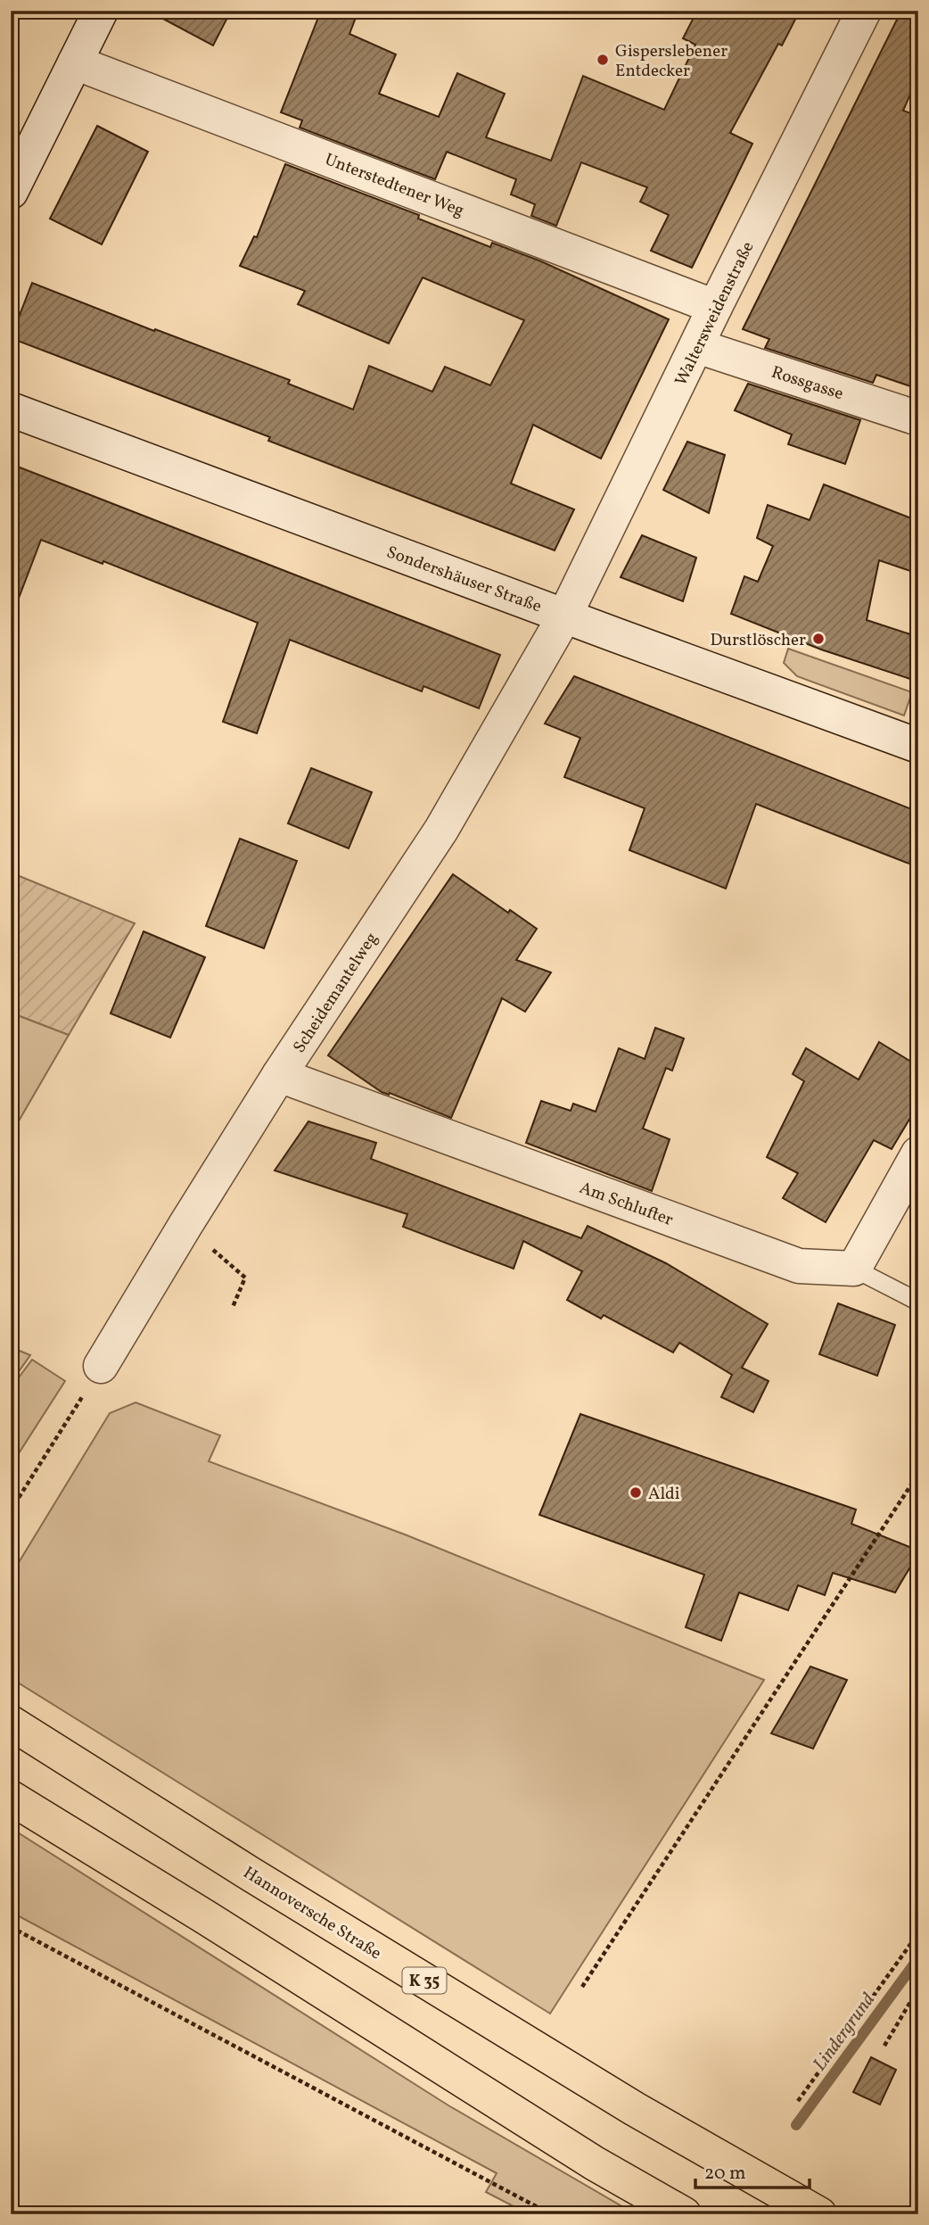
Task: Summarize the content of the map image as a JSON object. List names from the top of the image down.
{
  "streets": {
    "highway": ["Hannoversche Straße", "K 35"],
    "street": [
      "Unterstedtener Weg",
      "Waltersweidenstraße",
      "Rossgasse",
      "Sondershäuser Straße",
      "Scheidemantelweg",
      "Am Schlufter"
    ]
  },
  "crossings": [
    ["Unterstedtener Weg", "Waltersweidenstraße"],
    ["Waltersweidenstraße", "Rossgasse"],
    ["Waltersweidenstraße", "Sondershäuser Straße"],
    ["Waltersweidenstraße", "Scheidemantelweg"],
    ["Sondershäuser Straße", "Scheidemantelweg"],
    ["Scheidemantelweg", "Am Schlufter"]
  ],
  "water": ["Lindergrund"],
  "places": ["Gisperslebener Entdecker", "Durstlöscher", "Aldi"],
  "scale_bar": "20 m"
}
